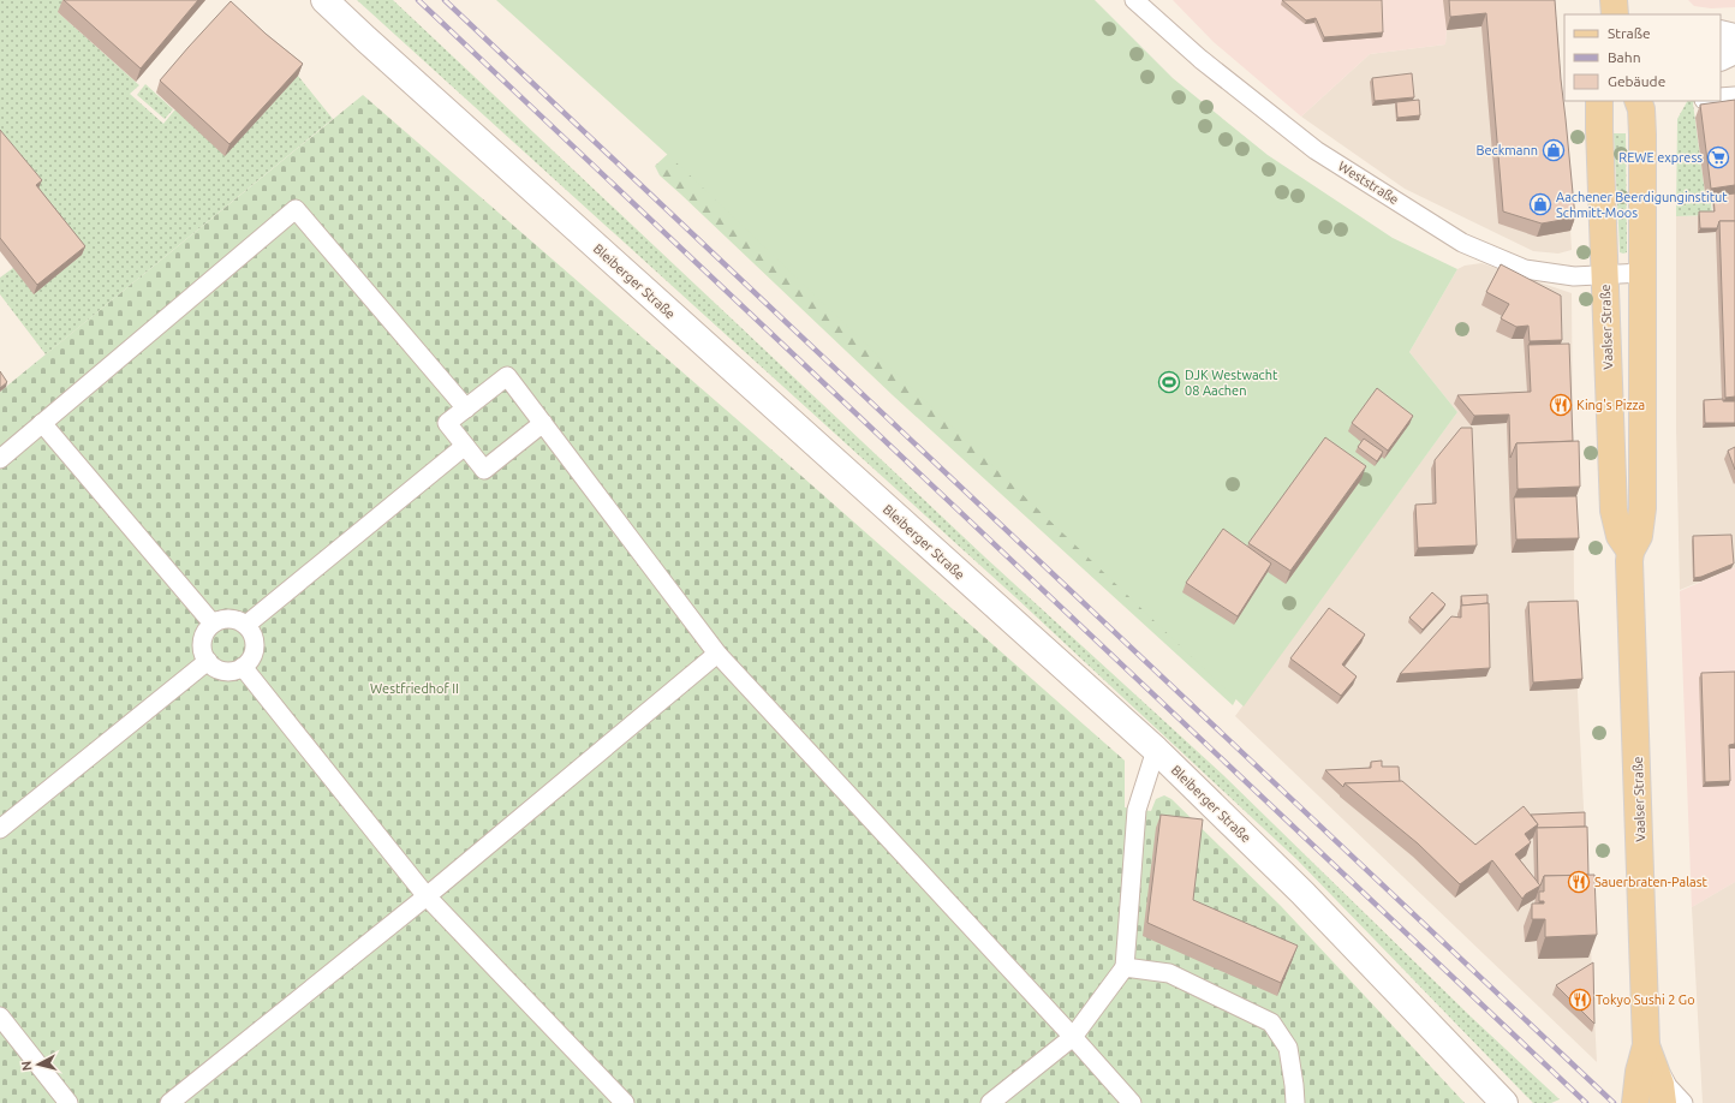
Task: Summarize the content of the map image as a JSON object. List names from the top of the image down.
{
  "streets": {
    "main road": ["Vaalser Straße"],
    "street": ["Bleiberger Straße"],
    "lane": ["Weststraße"]
  },
  "crossings": [
    ["Weststraße", "Vaalser Straße"]
  ],
  "parks": ["Westfriedhof II"],
  "places": {
    "shop": ["Beckmann", "Aachener Beerdigunginstitut Schmitt-Moos"],
    "supermarket": ["REWE express"],
    "sports": ["DJK Westwacht 08 Aachen"],
    "restaurant": ["King's Pizza", "Sauerbraten-Palast", "Tokyo Sushi 2 Go"]
  },
  "legend": ["Straße", "Bahn", "Gebäude"],
  "north": "left"
}
